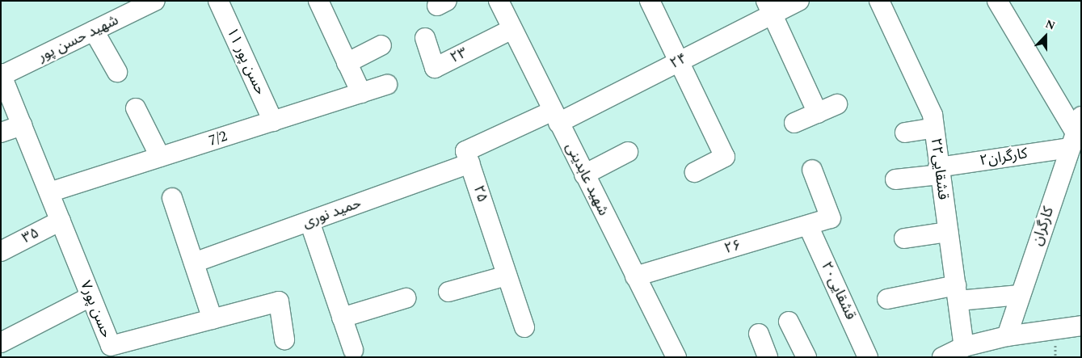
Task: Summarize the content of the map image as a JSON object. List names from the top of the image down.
{
  "streets": {
    "street": [
      "شهید حسن پور",
      "۲۳",
      "۱۱ حسن پور",
      "۲۴",
      "7/2",
      "کارگران۲",
      "۲۲قشقایی",
      "شهید عابدینی",
      "۲۵",
      "حمید نوری",
      "کارگران",
      "۳۵",
      "۲۶",
      "۲۰قشقایی",
      "حسن پور۷"
    ]
  },
  "crossings": [
    ["شهید حسن پور", "حسن پور۷"],
    ["۲۳", "شهید عابدینی"],
    ["۱۱ حسن پور", "7/2"],
    ["۲۴", "شهید عابدینی"],
    ["۲۴", "۲۵"],
    ["7/2", "حسن پور۷"],
    ["کارگران۲", "۲۲قشقایی"],
    ["کارگران۲", "کارگران"],
    ["شهید عابدینی", "۲۵"],
    ["شهید عابدینی", "۲۶"],
    ["۲۵", "حمید نوری"],
    ["۳۵", "حسن پور۷"],
    ["۲۶", "۲۰قشقایی"]
  ],
  "north": "top"
}
